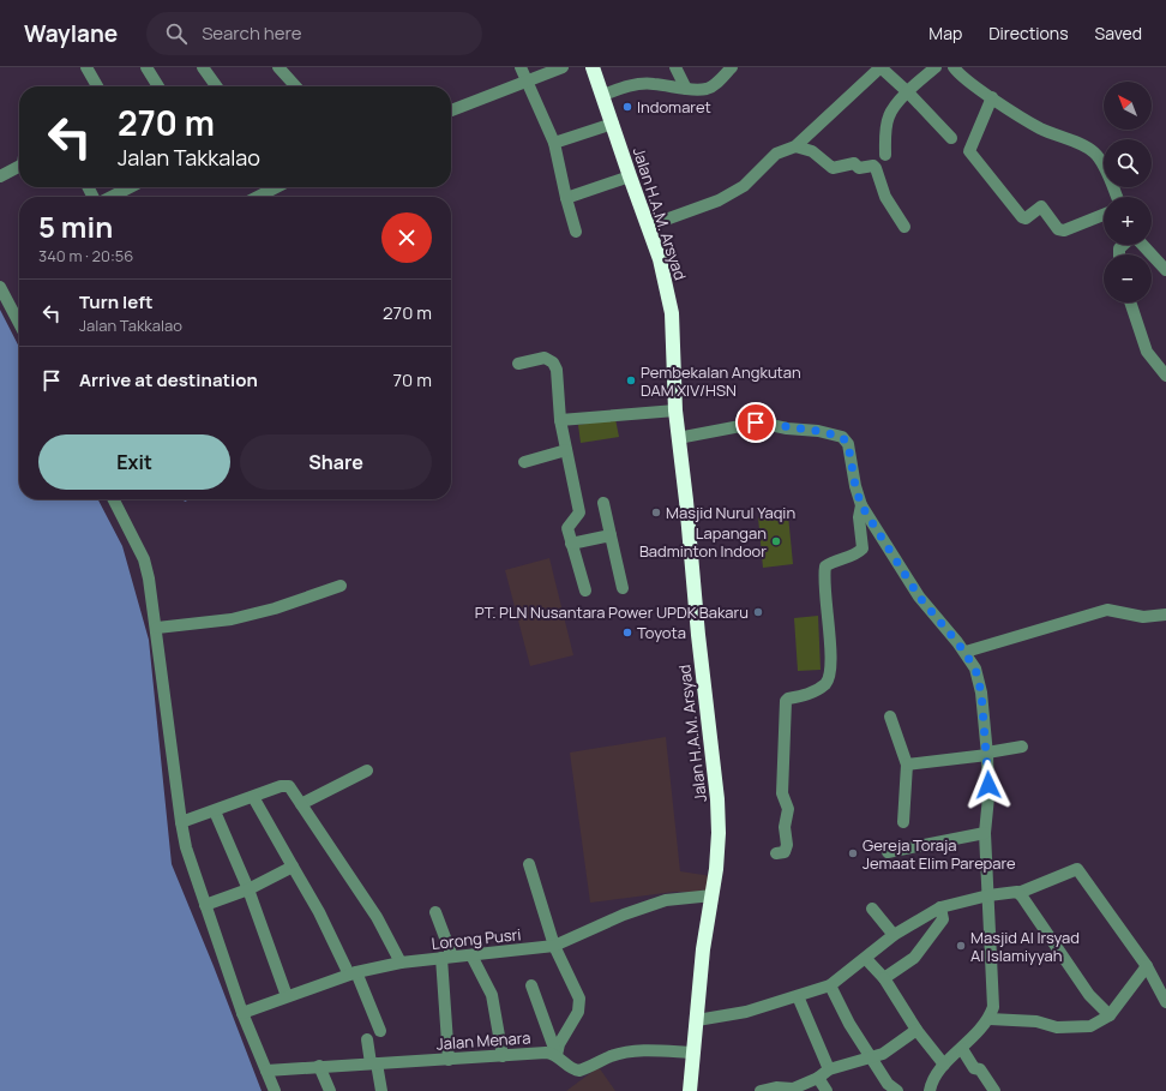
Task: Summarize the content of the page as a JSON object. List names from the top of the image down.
{
  "streets": {
    "highway": ["Jalan H.A.M. Arsyad"],
    "street": ["Lorong Pusri", "Jalan Menara"]
  },
  "crossings": [
    ["Jalan H.A.M. Arsyad", "Lorong Pusri"]
  ],
  "places": [
    "Indomaret",
    "Pembekalan Angkutan DAM XIV/HSN",
    "Masjid Nurul Yaqin",
    "Lapangan Badminton Indoor",
    "PT. PLN Nusantara Power UPDK Bakaru",
    "Toyota",
    "Gereja Toraja Jemaat Elim Parepare",
    "Masjid Al Irsyad Al Islamiyyah"
  ],
  "north": "top left",
  "page": {
    "header": "Waylane",
    "search": "Search here",
    "nav": ["Map", "Directions", "Saved"],
    "map_buttons": ["+", "−"],
    "turn": ["270 m", "Jalan Takkalao"],
    "heading": ["5 min", "340 m · 20:56"],
    "list": [
      {
        "name": "Turn left",
        "note": "Jalan Takkalao",
        "value": "270 m"
      },
      {
        "name": "Arrive at destination",
        "value": "70 m"
      }
    ],
    "buttons": ["Exit", "Share"]
  }
}
